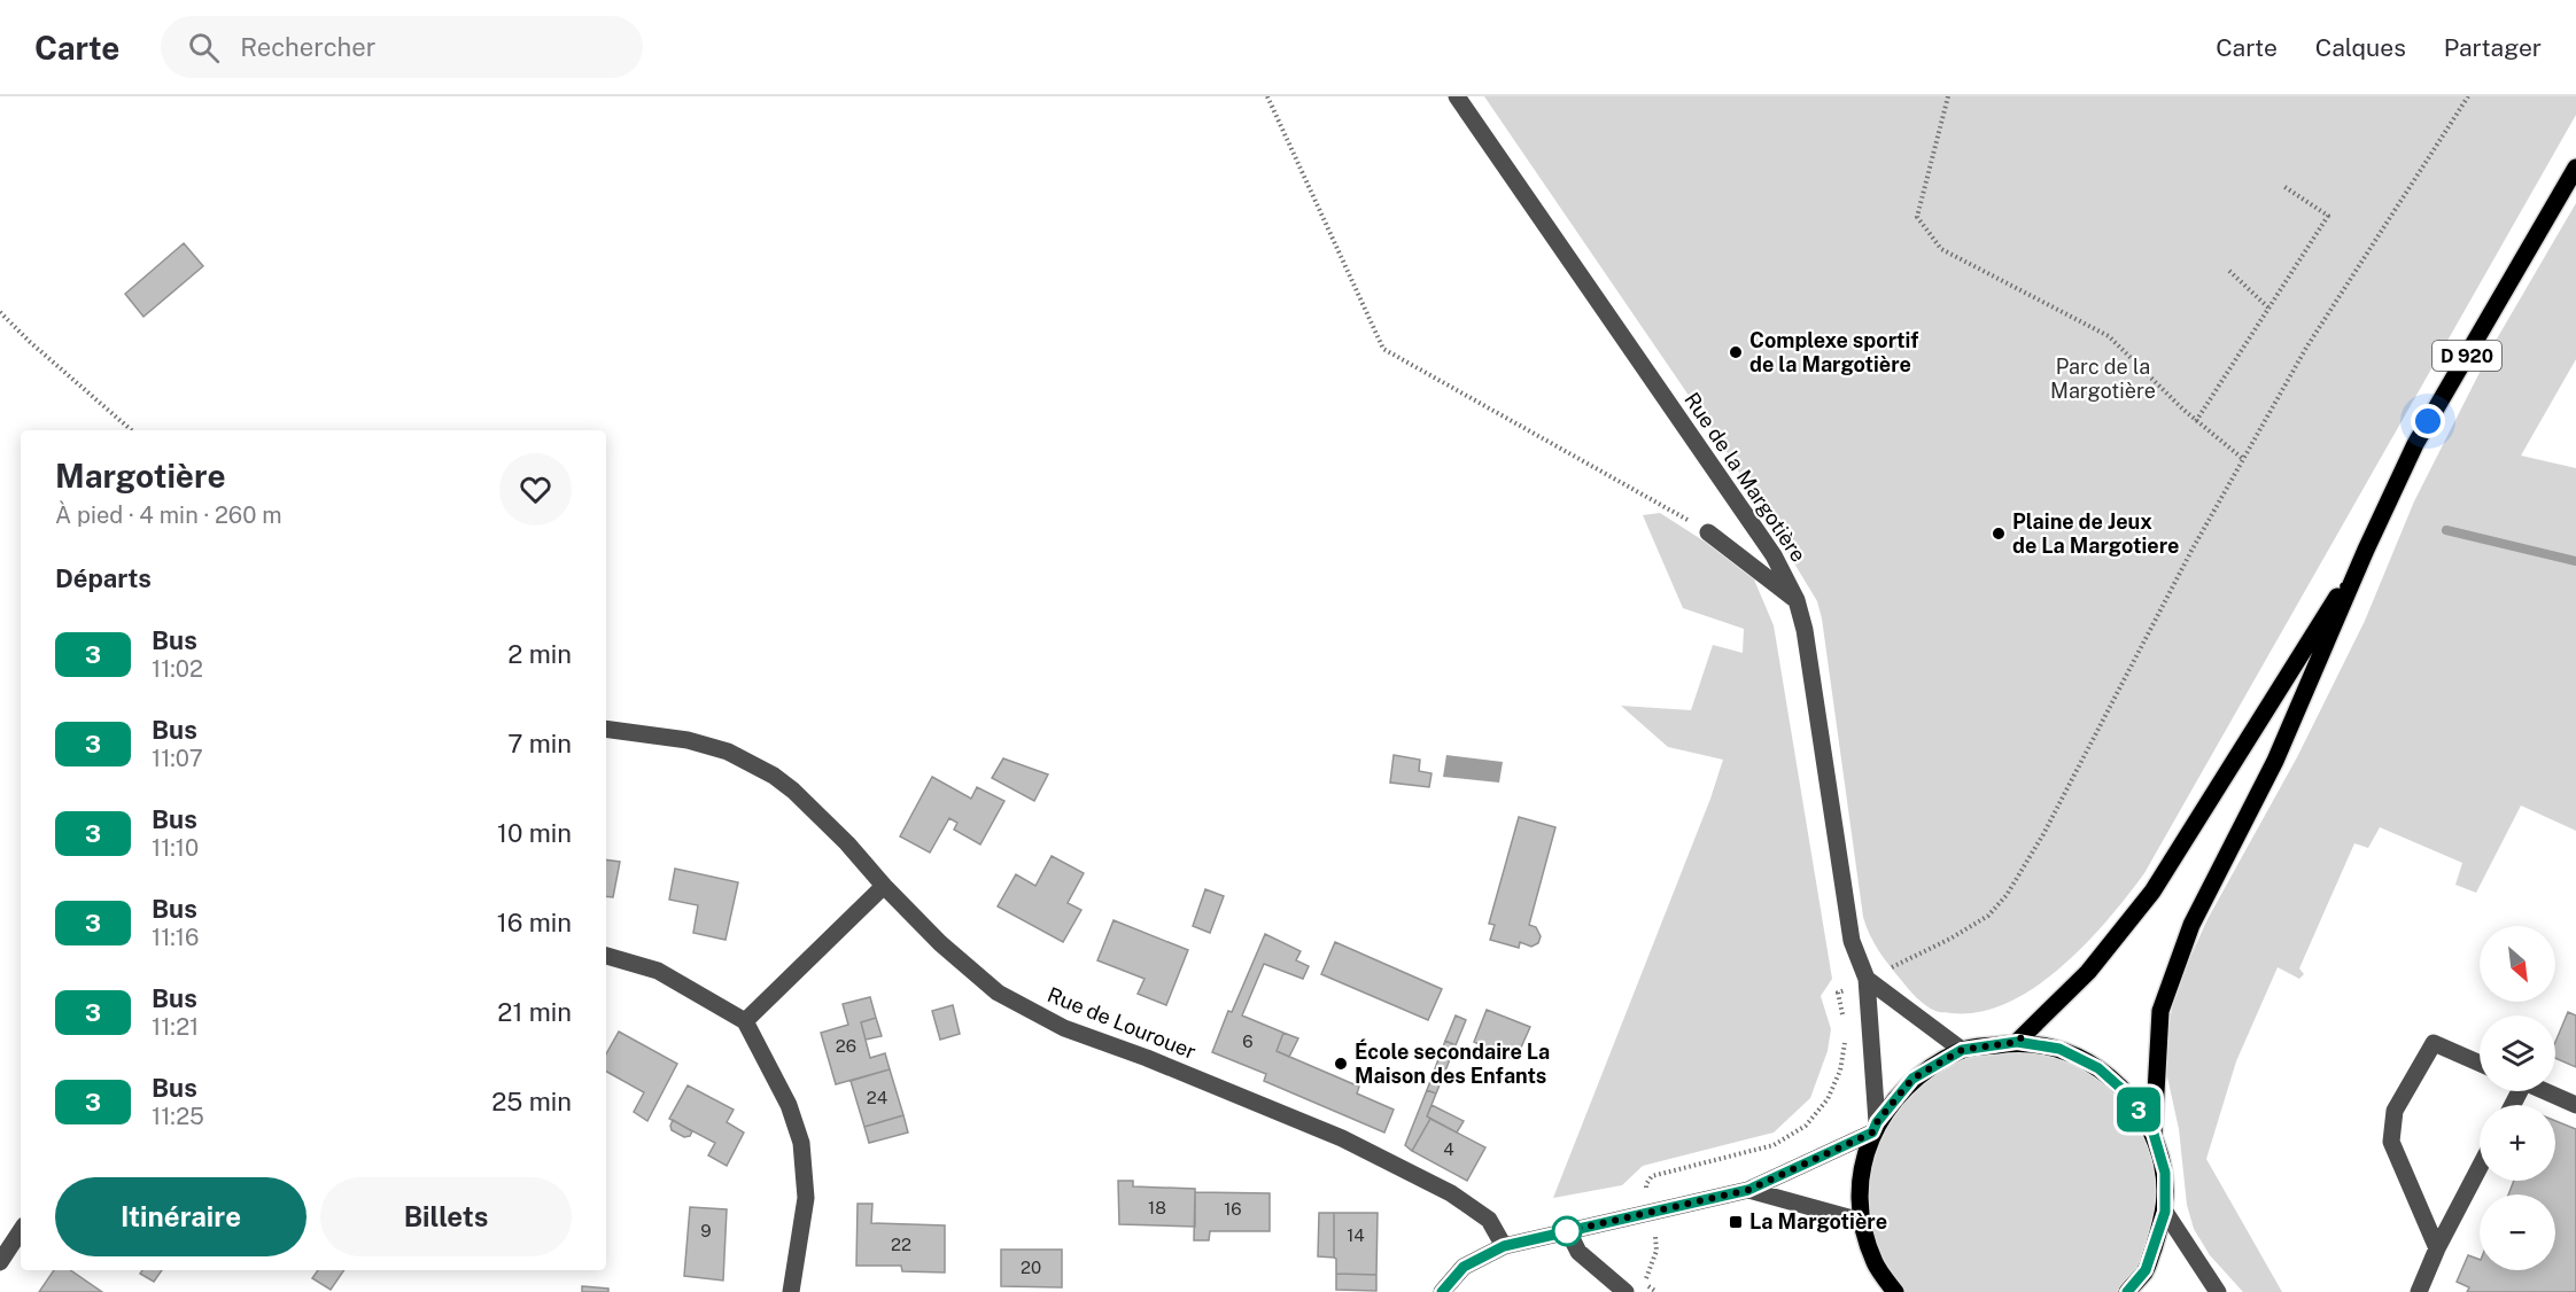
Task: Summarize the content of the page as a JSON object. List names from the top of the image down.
{
  "streets": {
    "main road": ["D 920"],
    "street": ["Rue de la Margotière", "Rue de Lourouer"]
  },
  "parks": ["Parc de la Margotière"],
  "places": {
    "other": ["Complexe sportif de la Margotière", "Plaine de Jeux de La Margotiere", "École secondaire La Maison des Enfants"],
    "transit": ["La Margotière"]
  },
  "lines": ["bus line 3"],
  "house_numbers": [
    "6",
    "26",
    "24",
    "4",
    "18",
    "16",
    "9",
    "14",
    "22",
    "20"
  ],
  "north": "bottom right",
  "page": {
    "header": "Carte",
    "search": "Rechercher",
    "nav": ["Carte", "Calques", "Partager"],
    "on_map": "3",
    "heading": [
      ["Margotière", "À pied · 4 min · 260 m"],
      "Départs"
    ],
    "list": [
      {
        "mark": "3",
        "name": "Bus",
        "note": "11:02",
        "value": "2 min"
      },
      {
        "mark": "3",
        "name": "Bus",
        "note": "11:07",
        "value": "7 min"
      },
      {
        "mark": "3",
        "name": "Bus",
        "note": "11:10",
        "value": "10 min"
      },
      {
        "mark": "3",
        "name": "Bus",
        "note": "11:16",
        "value": "16 min"
      },
      {
        "mark": "3",
        "name": "Bus",
        "note": "11:21",
        "value": "21 min"
      },
      {
        "mark": "3",
        "name": "Bus",
        "note": "11:25",
        "value": "25 min"
      }
    ],
    "map_buttons": ["+", "−"],
    "buttons": ["Itinéraire", "Billets"]
  }
}
